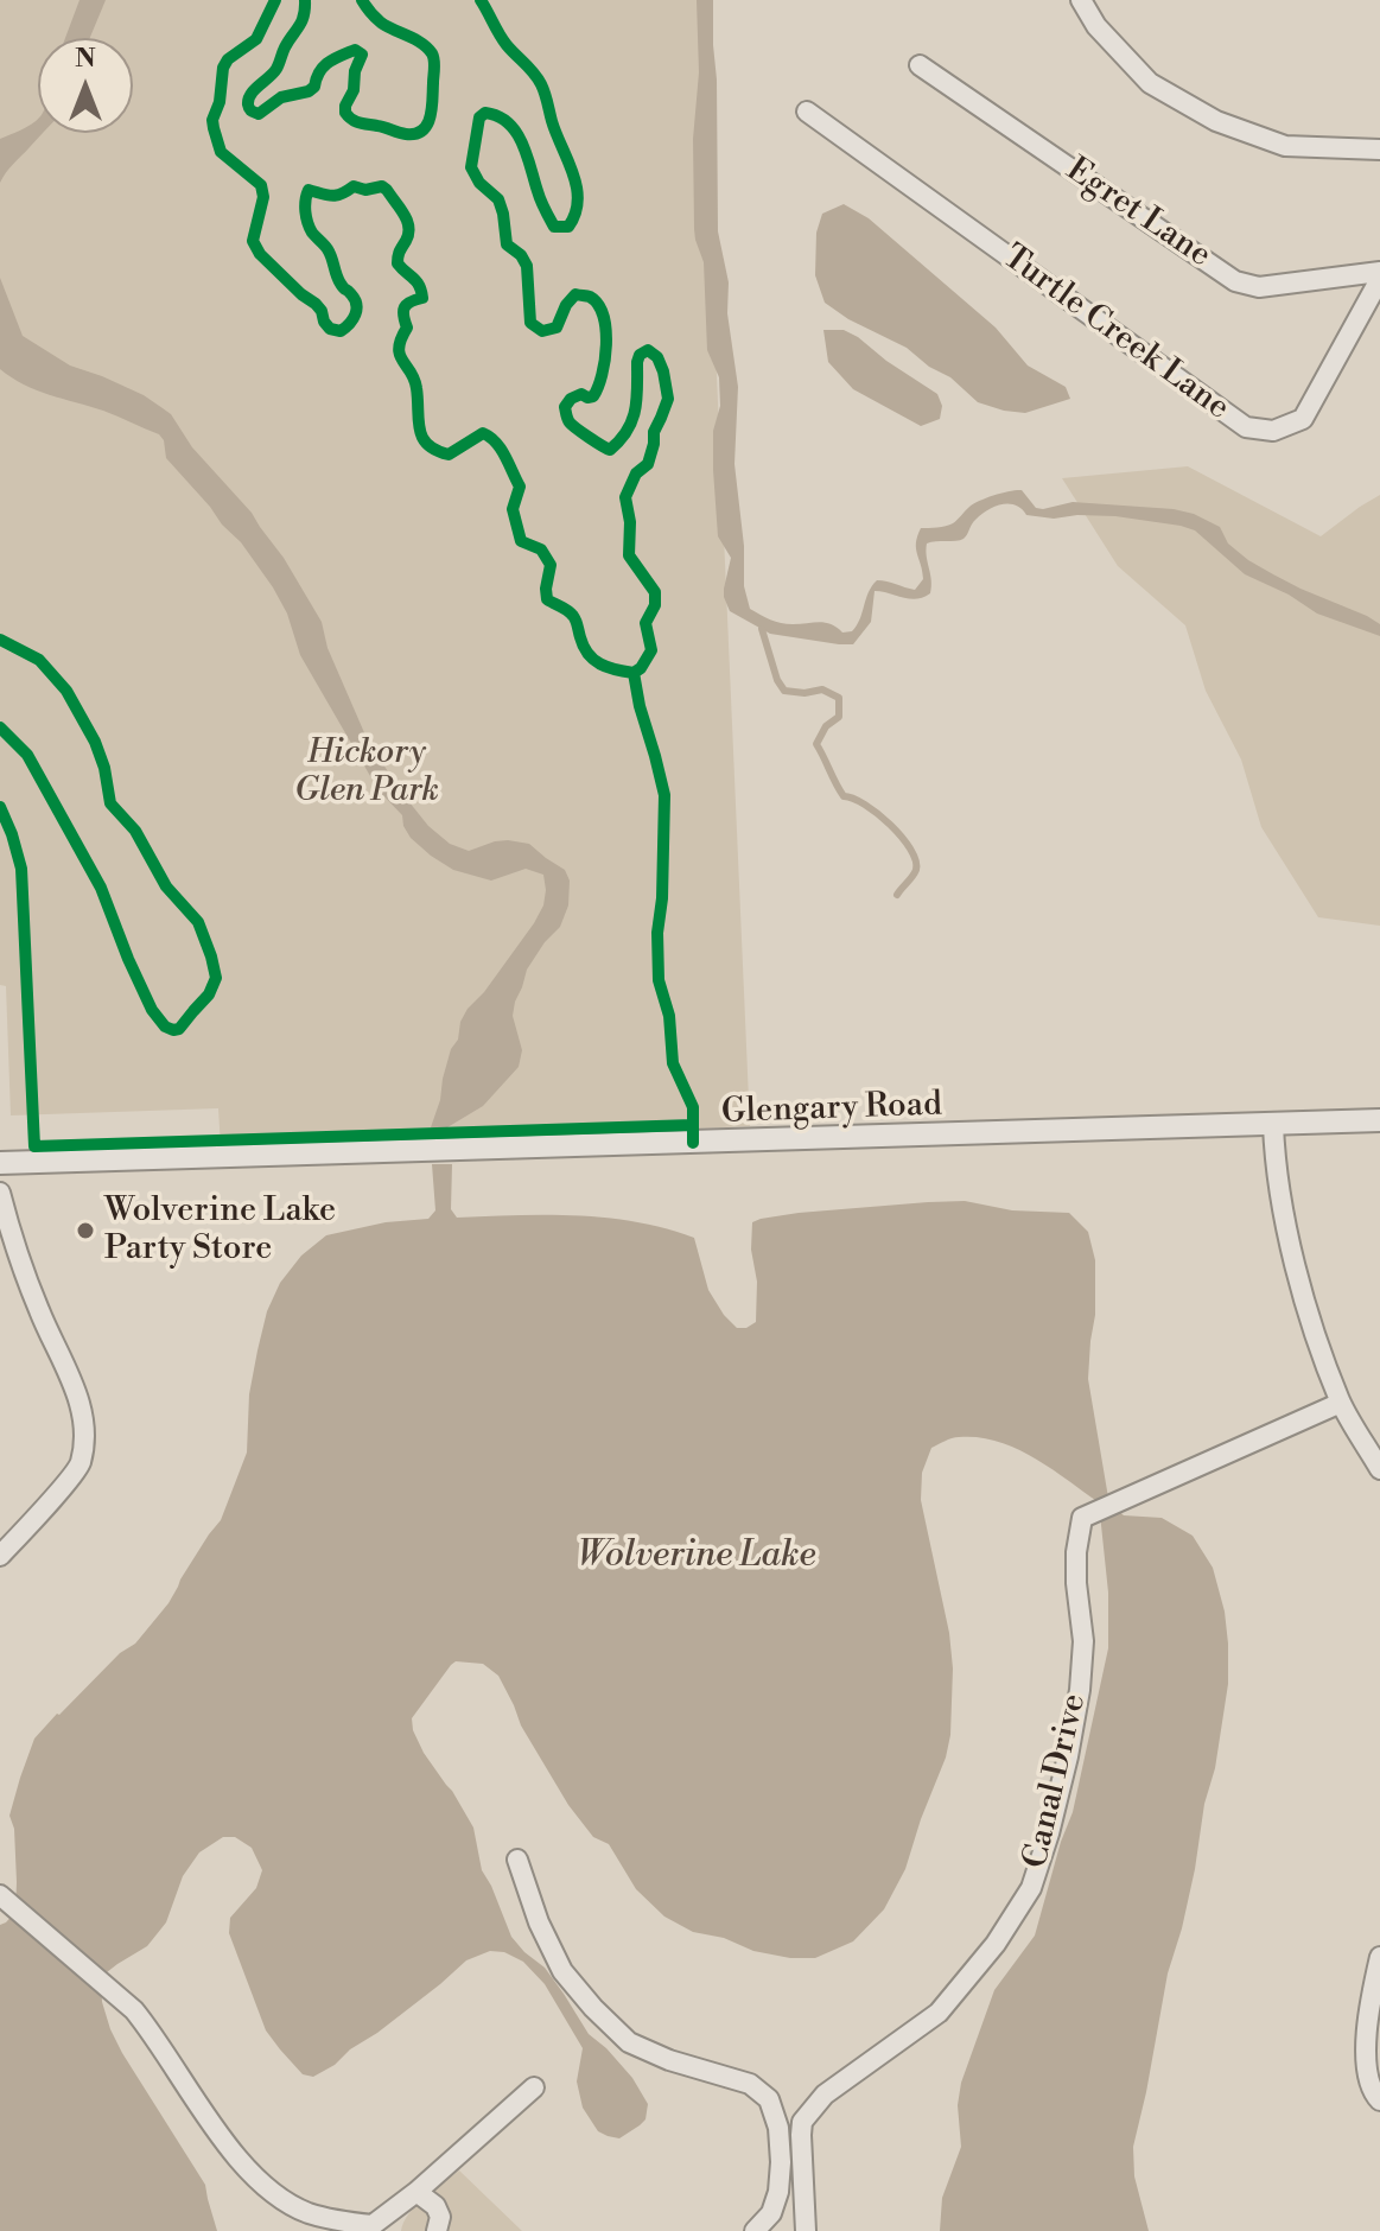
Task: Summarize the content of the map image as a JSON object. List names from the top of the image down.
{
  "streets": {
    "street": [
      "Egret Lane",
      "Turtle Creek Lane",
      "Glengary Road",
      "Canal Drive"
    ]
  },
  "water": ["Wolverine Lake"],
  "parks": ["Hickory Glen Park"],
  "places": ["Wolverine Lake Party Store"],
  "north": "top"
}
